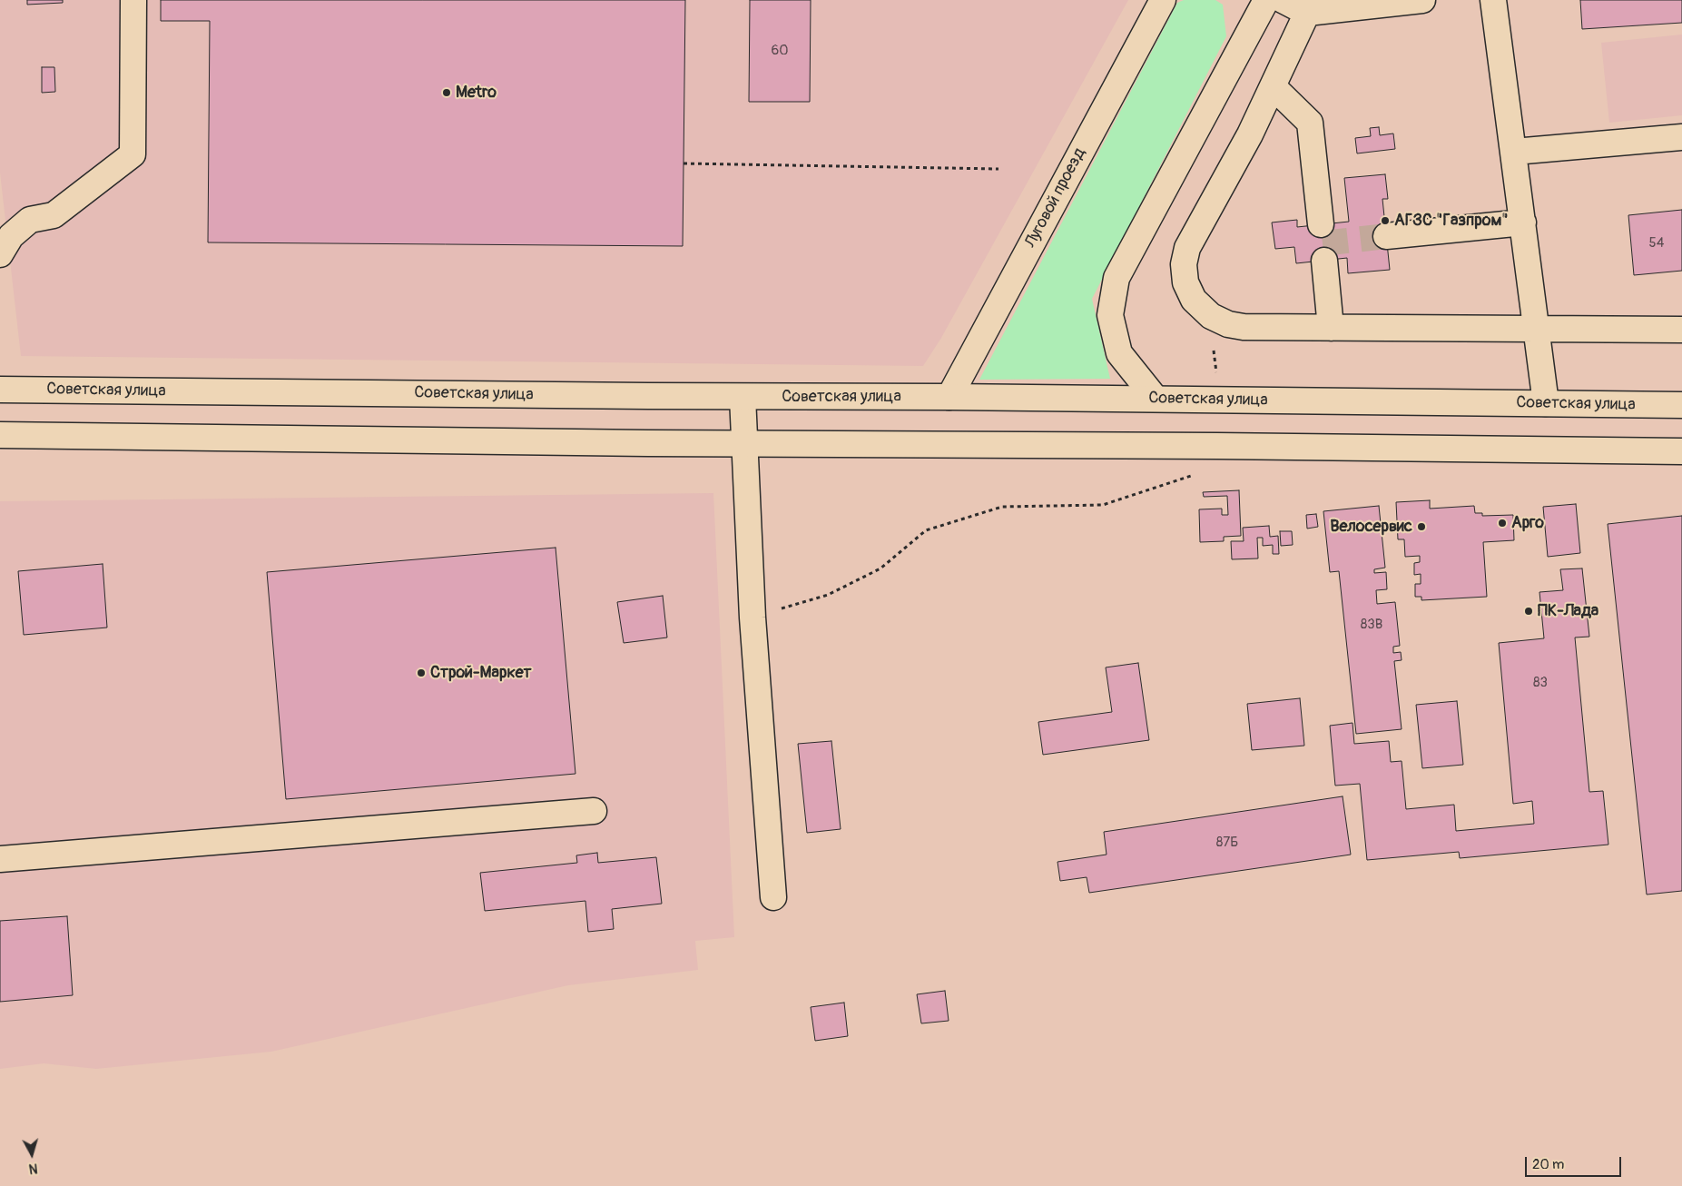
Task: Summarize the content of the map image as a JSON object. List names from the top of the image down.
{
  "streets": {
    "main road": ["Луговой проезд", "Советская улица"]
  },
  "crossings": [
    ["Луговой проезд", "Советская улица"]
  ],
  "places": [
    "Metro",
    "АГЗС \"Газпром\"",
    "Арго",
    "Велосервис",
    "ПК-Лада",
    "Строй-Маркет"
  ],
  "house_numbers": [
    "60",
    "54",
    "83В",
    "83",
    "87Б"
  ],
  "scale_bar": "20 m",
  "north": "bottom"
}
